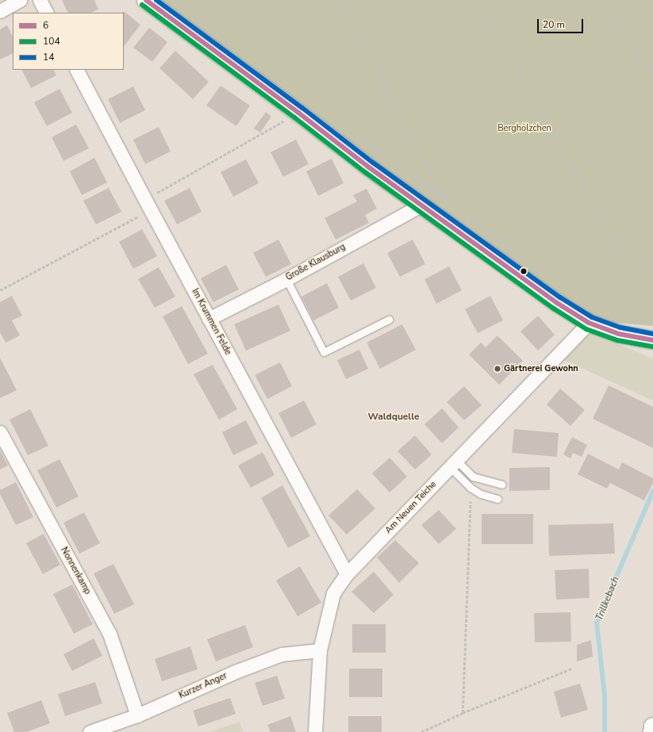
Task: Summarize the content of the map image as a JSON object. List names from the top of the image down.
{
  "streets": {
    "street": [
      "Große Klausburg",
      "Im Krummen Felde",
      "Am Neuen Teiche",
      "Nonnenkamp",
      "Kurzer Anger"
    ]
  },
  "crossings": [
    ["Große Klausburg", "Im Krummen Felde"],
    ["Im Krummen Felde", "Am Neuen Teiche"],
    ["Am Neuen Teiche", "Kurzer Anger"],
    ["Nonnenkamp", "Kurzer Anger"]
  ],
  "districts": ["Waldquelle"],
  "water": ["Trillkebach"],
  "parks": ["Berghölzchen"],
  "places": ["Gärtnerei Gewohn"],
  "lines": ["transit line 6", "transit line 14", "transit line 104"],
  "legend": ["6", "104", "14"],
  "scale_bar": "20 m"
}
